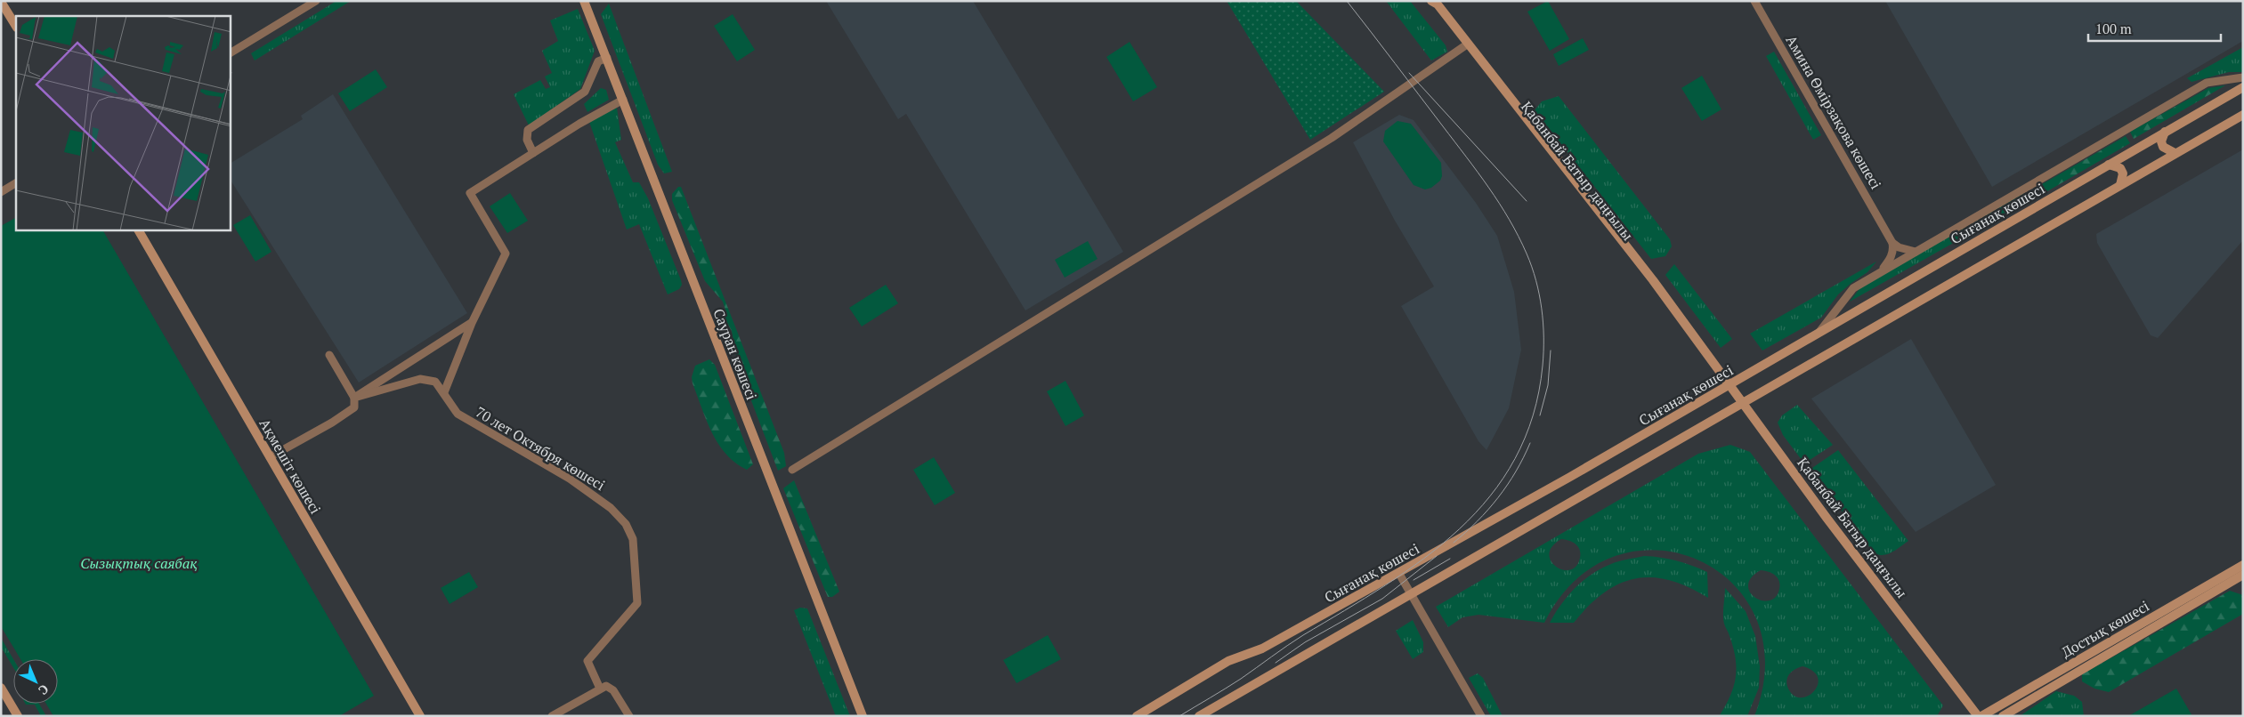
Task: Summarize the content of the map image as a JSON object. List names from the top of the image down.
{
  "streets": {
    "main road": [
      "Қабанбай Батыр даңғылы",
      "Сығанақ көшесі",
      "Сауран көшесі",
      "Ақмешіт көшесі",
      "Достық көшесі"
    ],
    "street": ["Амина Өмірзақова көшесі", "70 лет Октября көшесі"]
  },
  "crossings": [
    ["Қабанбай Батыр даңғылы", "Сығанақ көшесі"]
  ],
  "parks": ["Сызықтық саябақ"],
  "scale_bar": "100 m",
  "north": "bottom right"
}
